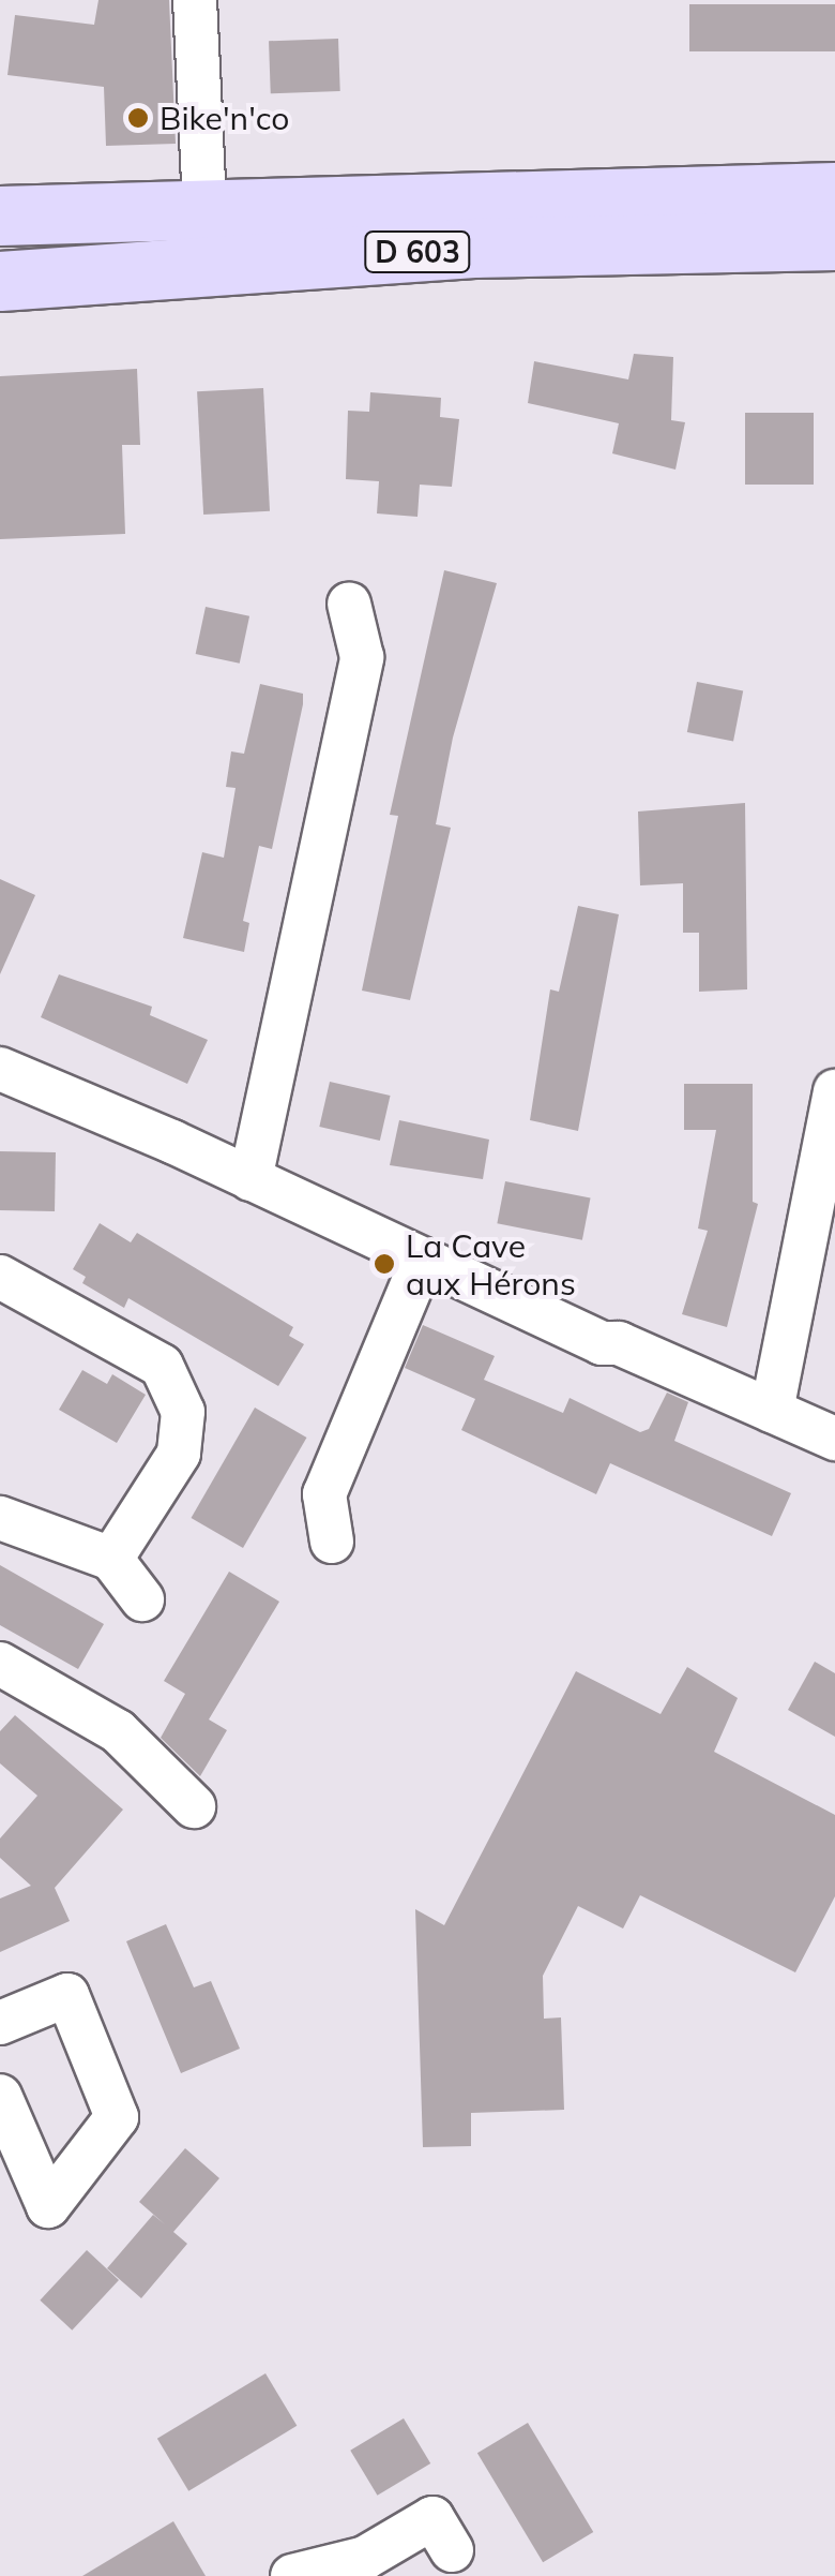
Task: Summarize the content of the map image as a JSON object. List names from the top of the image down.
{
  "streets": {
    "main road": ["D 603"]
  },
  "places": ["Bike'n'co", "La Cave aux Hérons"]
}
